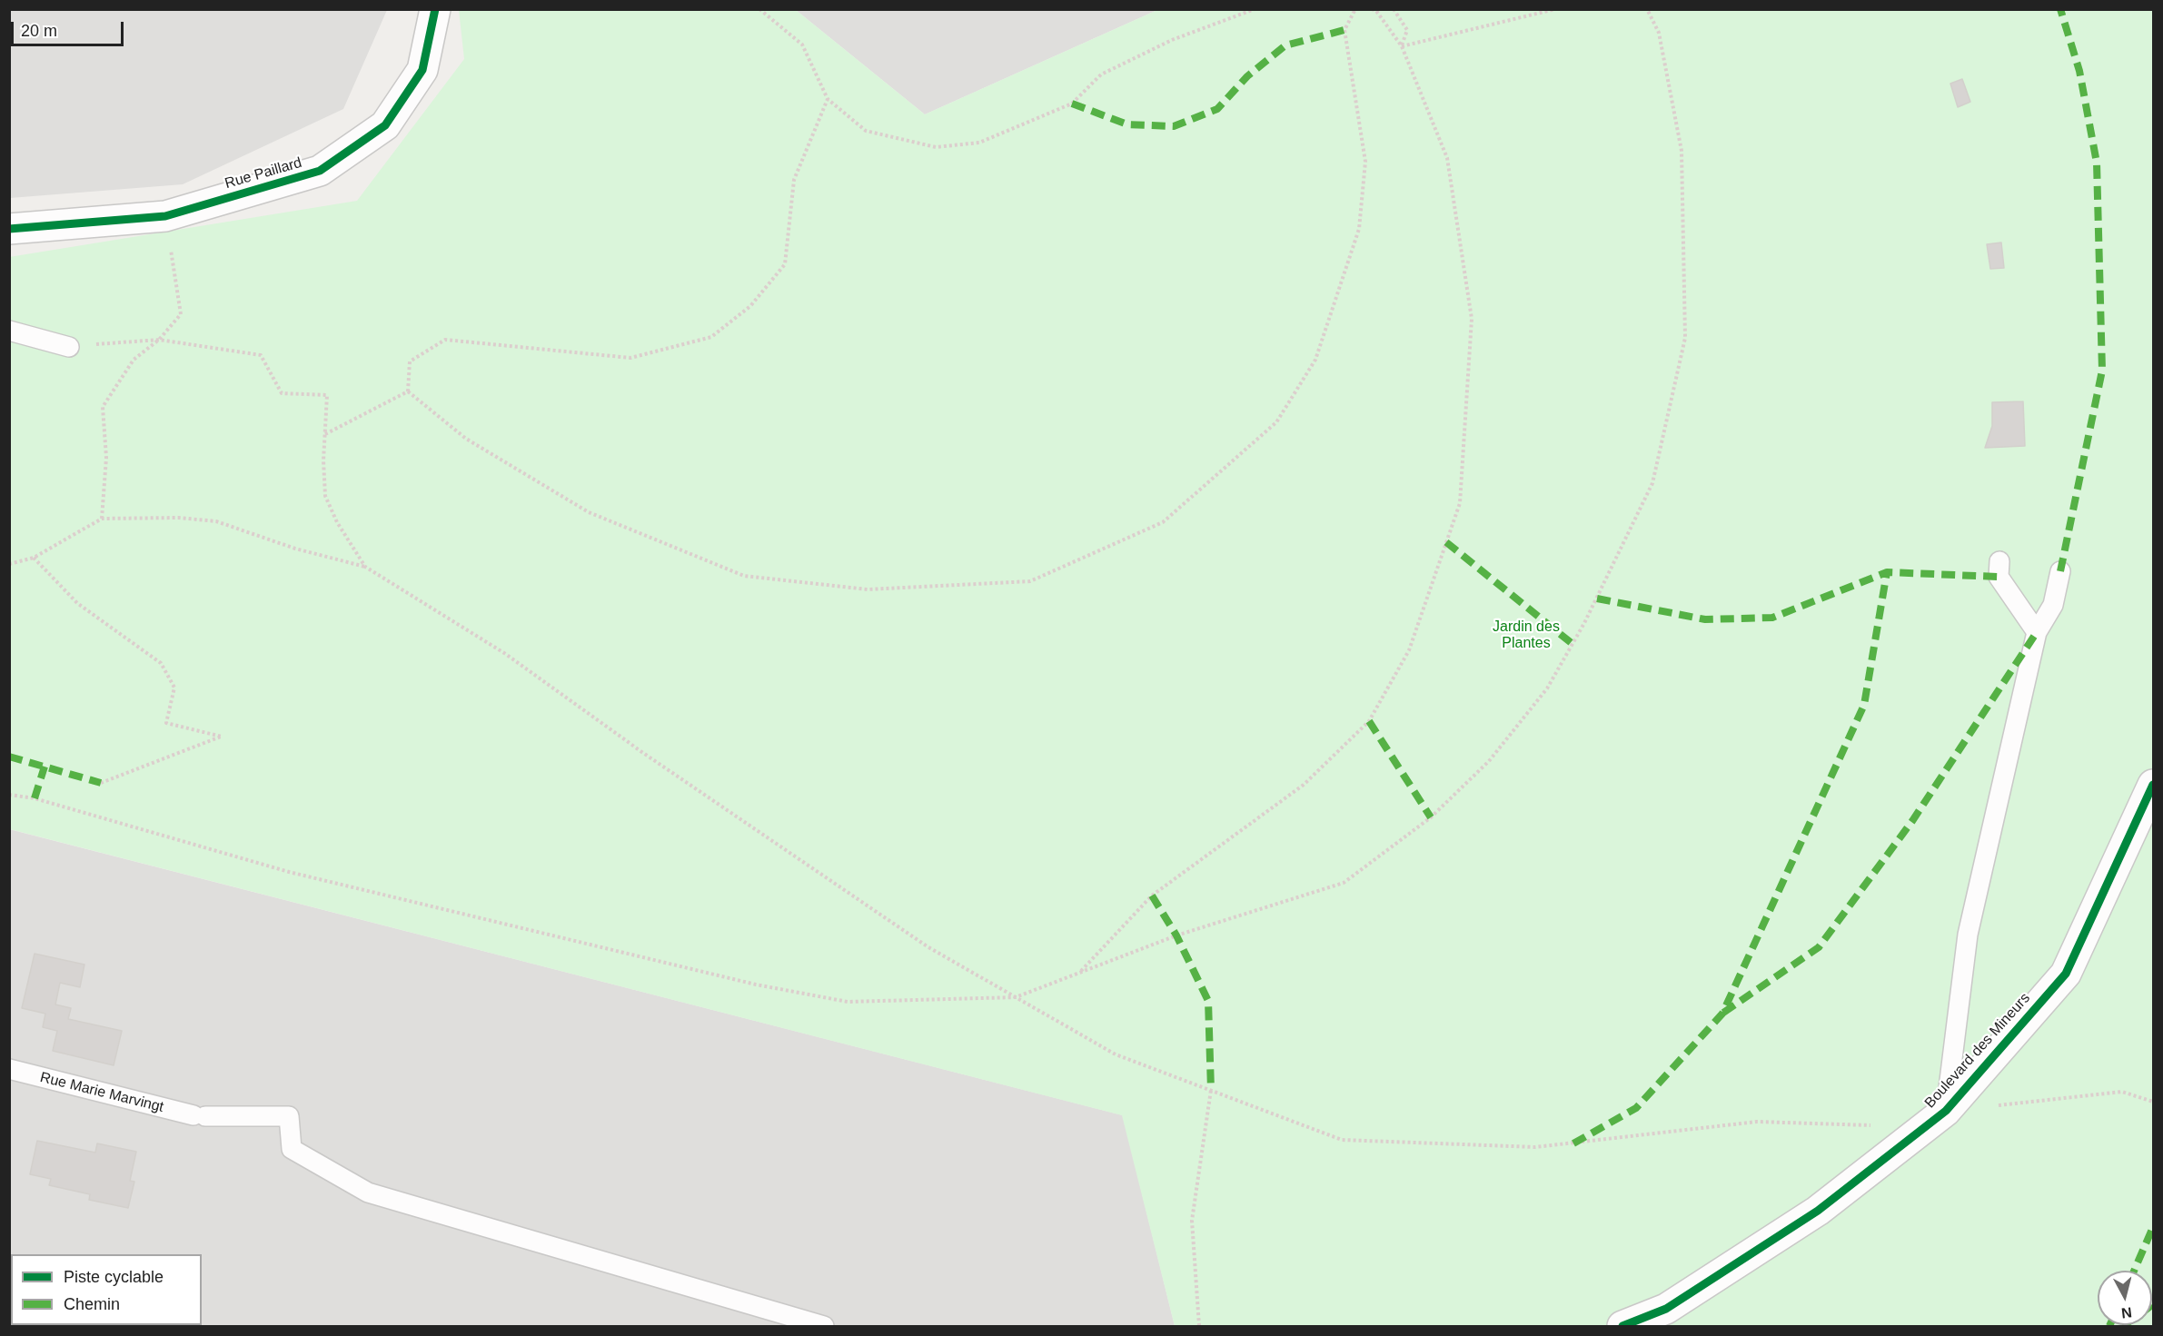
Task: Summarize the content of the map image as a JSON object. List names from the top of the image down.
{
  "streets": {
    "street": ["Rue Paillard", "Boulevard des Mineurs"],
    "lane": ["Rue Marie Marvingt"]
  },
  "parks": ["Jardin des Plantes"],
  "legend": ["Piste cyclable", "Chemin"],
  "scale_bar": "20 m",
  "north": "bottom"
}
